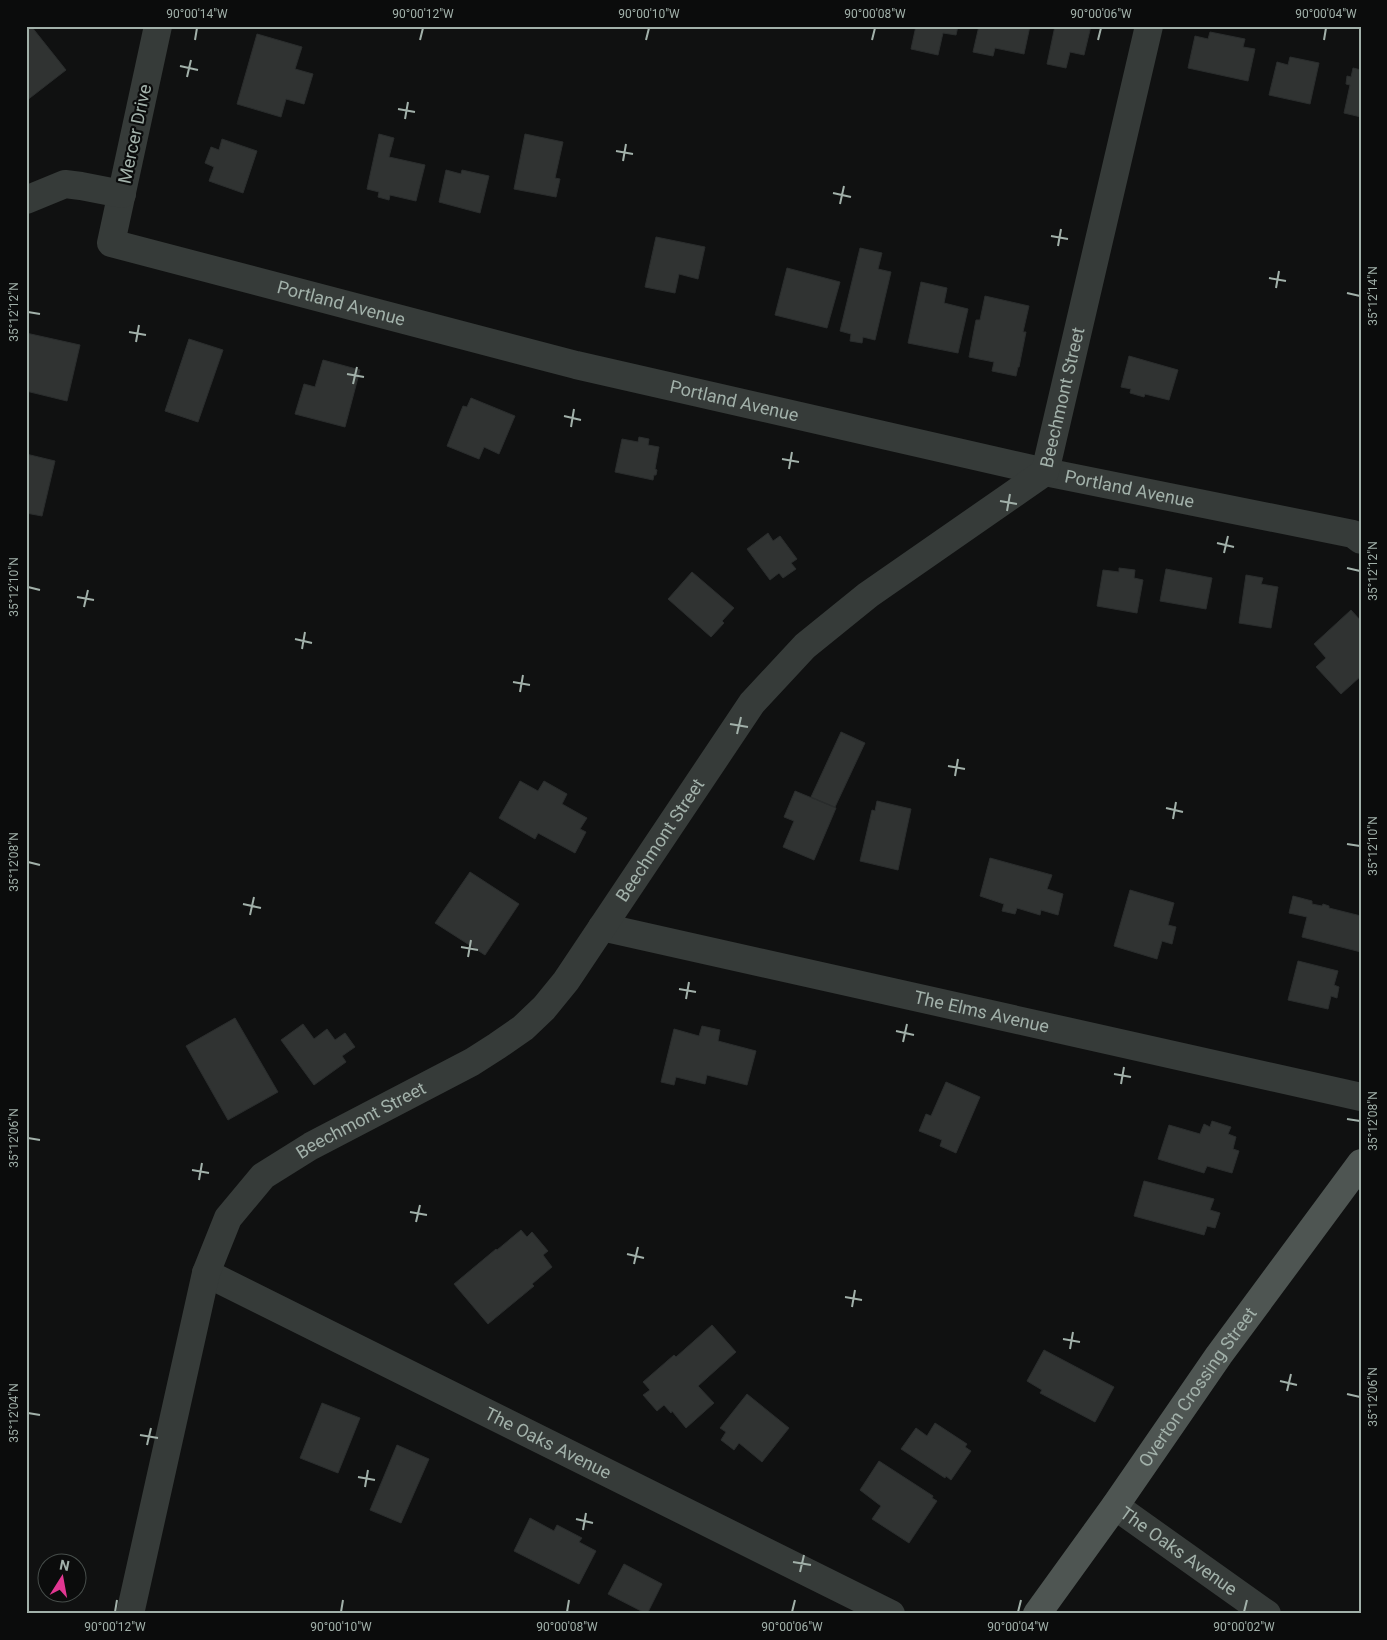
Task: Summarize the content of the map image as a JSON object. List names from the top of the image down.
{
  "streets": {
    "main road": ["Overton Crossing Street"],
    "street": [
      "Mercer Drive",
      "Portland Avenue",
      "Beechmont Street",
      "The Elms Avenue",
      "The Oaks Avenue"
    ]
  },
  "crossings": [
    ["Mercer Drive", "Portland Avenue"],
    ["Portland Avenue", "Beechmont Street"],
    ["Beechmont Street", "The Elms Avenue"],
    ["Beechmont Street", "The Oaks Avenue"],
    ["Overton Crossing Street", "The Oaks Avenue"]
  ],
  "north": "top",
  "coordinates": [
    "90°00'14\"W",
    "90°00'12\"W",
    "90°00'10\"W",
    "90°00'08\"W",
    "90°00'06\"W",
    "90°00'04\"W",
    "35°12'14\"N",
    "35°12'12\"N",
    "35°12'10\"N",
    "35°12'08\"N",
    "35°12'06\"N",
    "35°12'04\"N",
    "90°00'02\"W"
  ]
}
